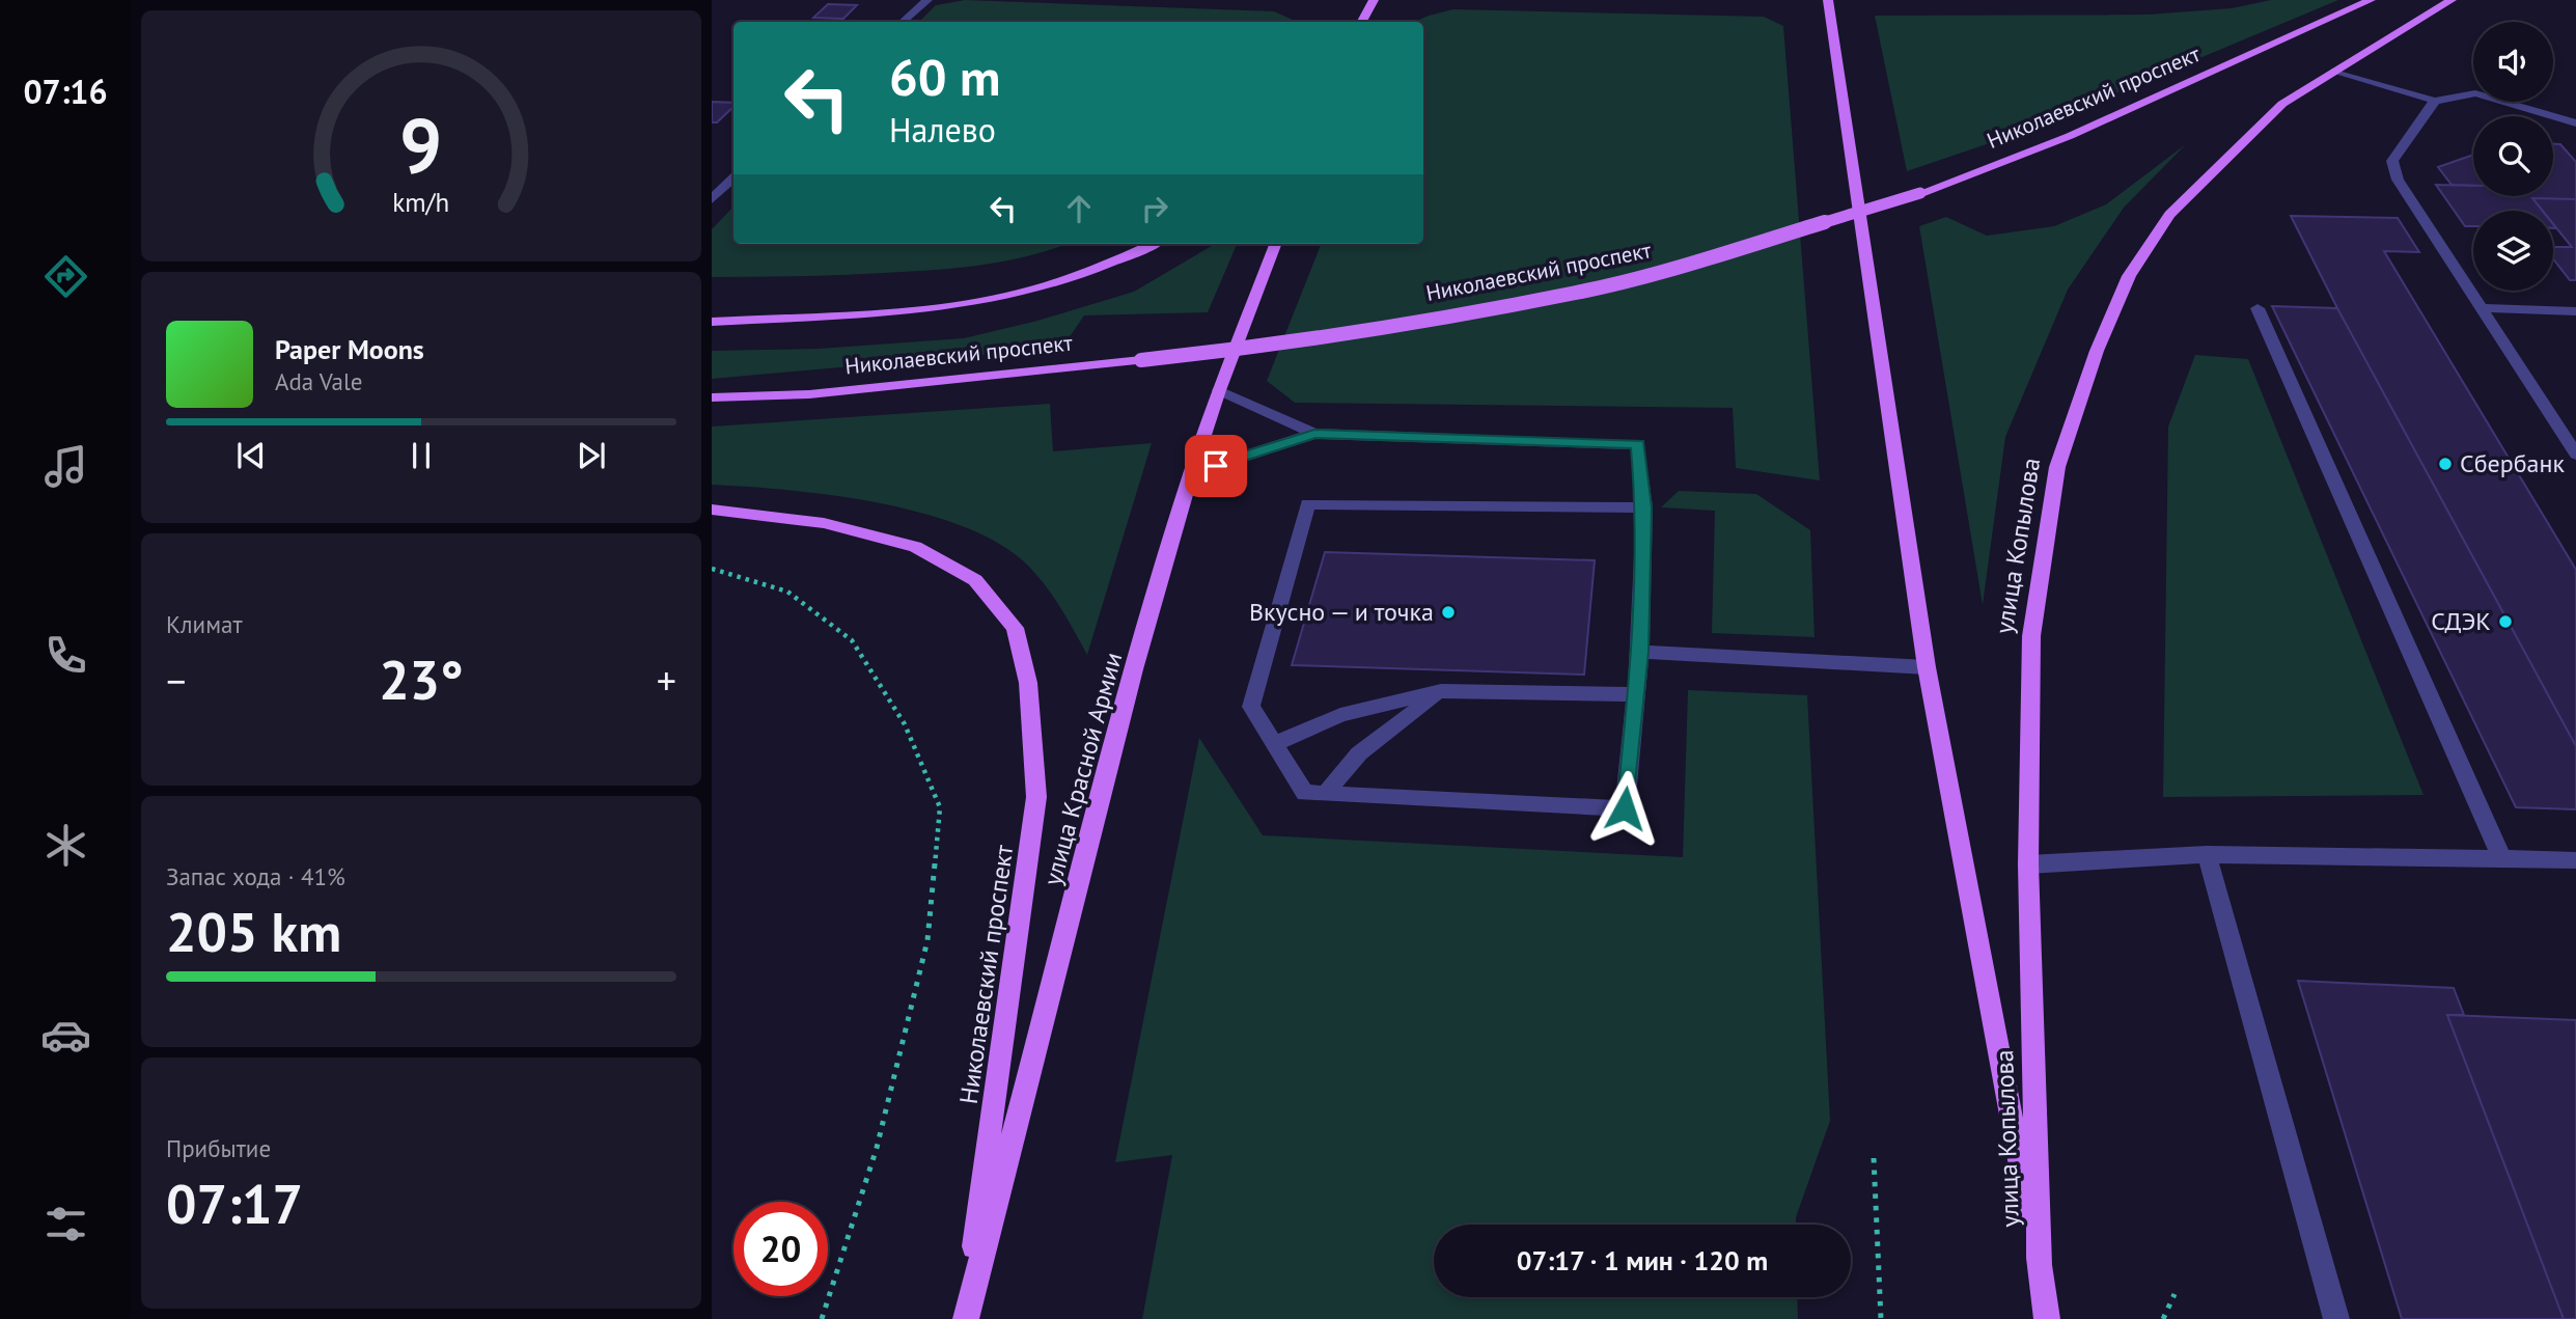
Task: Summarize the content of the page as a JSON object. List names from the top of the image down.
{
  "streets": {
    "main road": ["Николаевский проспект", "улица Копылова", "улица Красной Армии"]
  },
  "crossings": [
    ["Николаевский проспект", "улица Красной Армии"]
  ],
  "places": ["Сбербанк", "Вкусно — и точка", "СДЭК"],
  "page": {
    "tabs": "07:16",
    "turn": ["60 m", "Налево"],
    "song": ["Paper Moons", "Ada Vale"],
    "tile": [
      "Климат",
      ["Запас хода · 41%", "205 km"],
      ["Прибытие", "07:17"]
    ],
    "heat": ["−", "23°", "+"],
    "limit": "20",
    "trip": "07:17 · 1 мин · 120 m",
    "gauge": ["9", "km/h"]
  }
}
